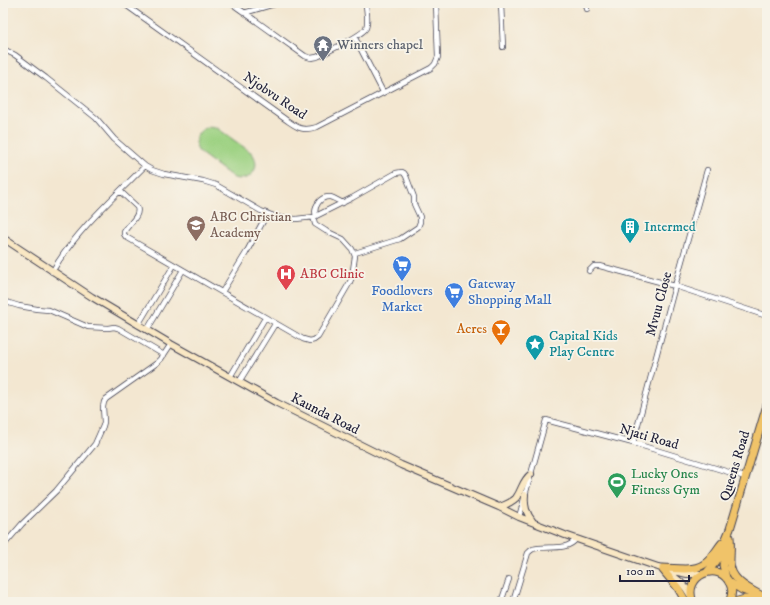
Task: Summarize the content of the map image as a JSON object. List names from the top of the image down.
{
  "streets": {
    "main road": ["Kaunda Road", "Queens Road"],
    "street": ["Njobvu Road", "Mvuu Close", "Njati Road"]
  },
  "crossings": [
    ["Mvuu Close", "Njati Road"],
    ["Njati Road", "Queens Road"]
  ],
  "places": {
    "temple": ["Winners chapel"],
    "school or university": ["ABC Christian Academy"],
    "building": ["Intermed"],
    "supermarket": ["Foodlovers Market", "Gateway Shopping Mall"],
    "hospital": ["ABC Clinic"],
    "bar": ["Acres"],
    "place": ["Capital Kids Play Centre"],
    "sports": ["Lucky Ones Fitness Gym"]
  },
  "scale_bar": "100 m"
}
